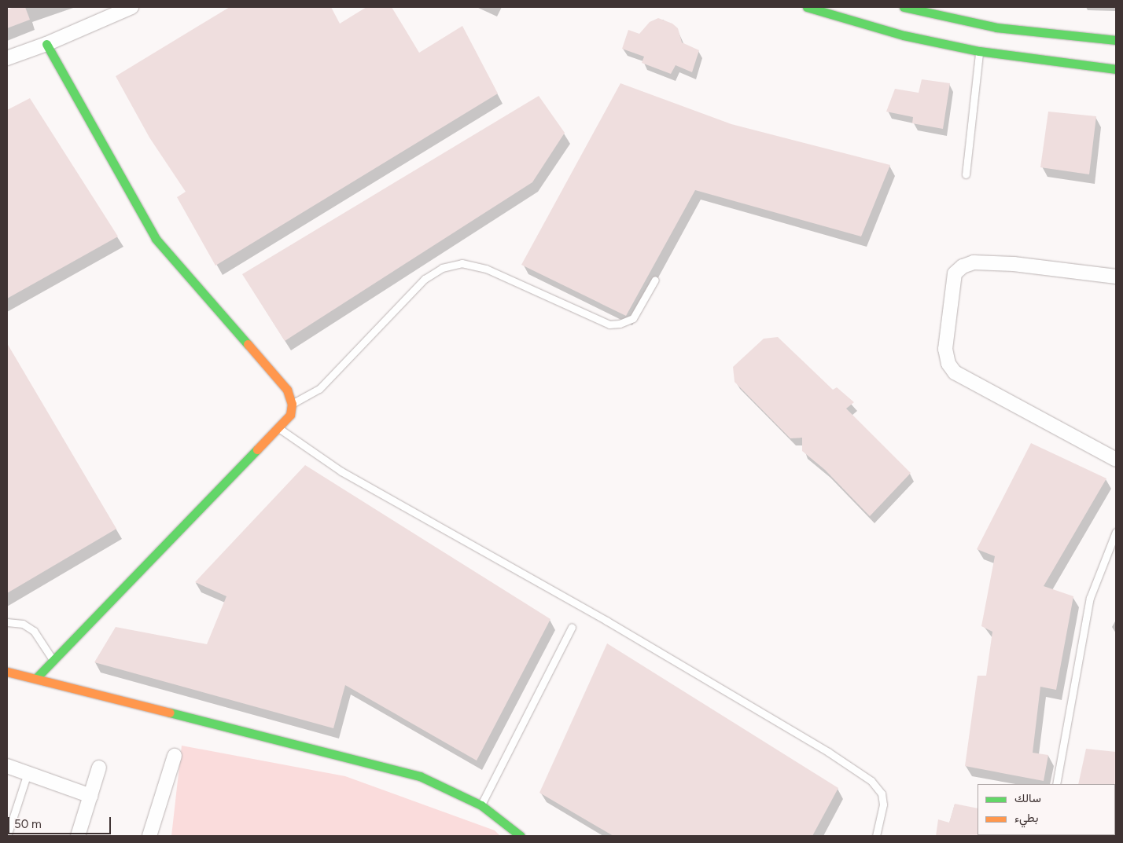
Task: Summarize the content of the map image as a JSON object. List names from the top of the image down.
{
  "legend": ["سالك", "بطيء"],
  "scale_bar": "50 m"
}
